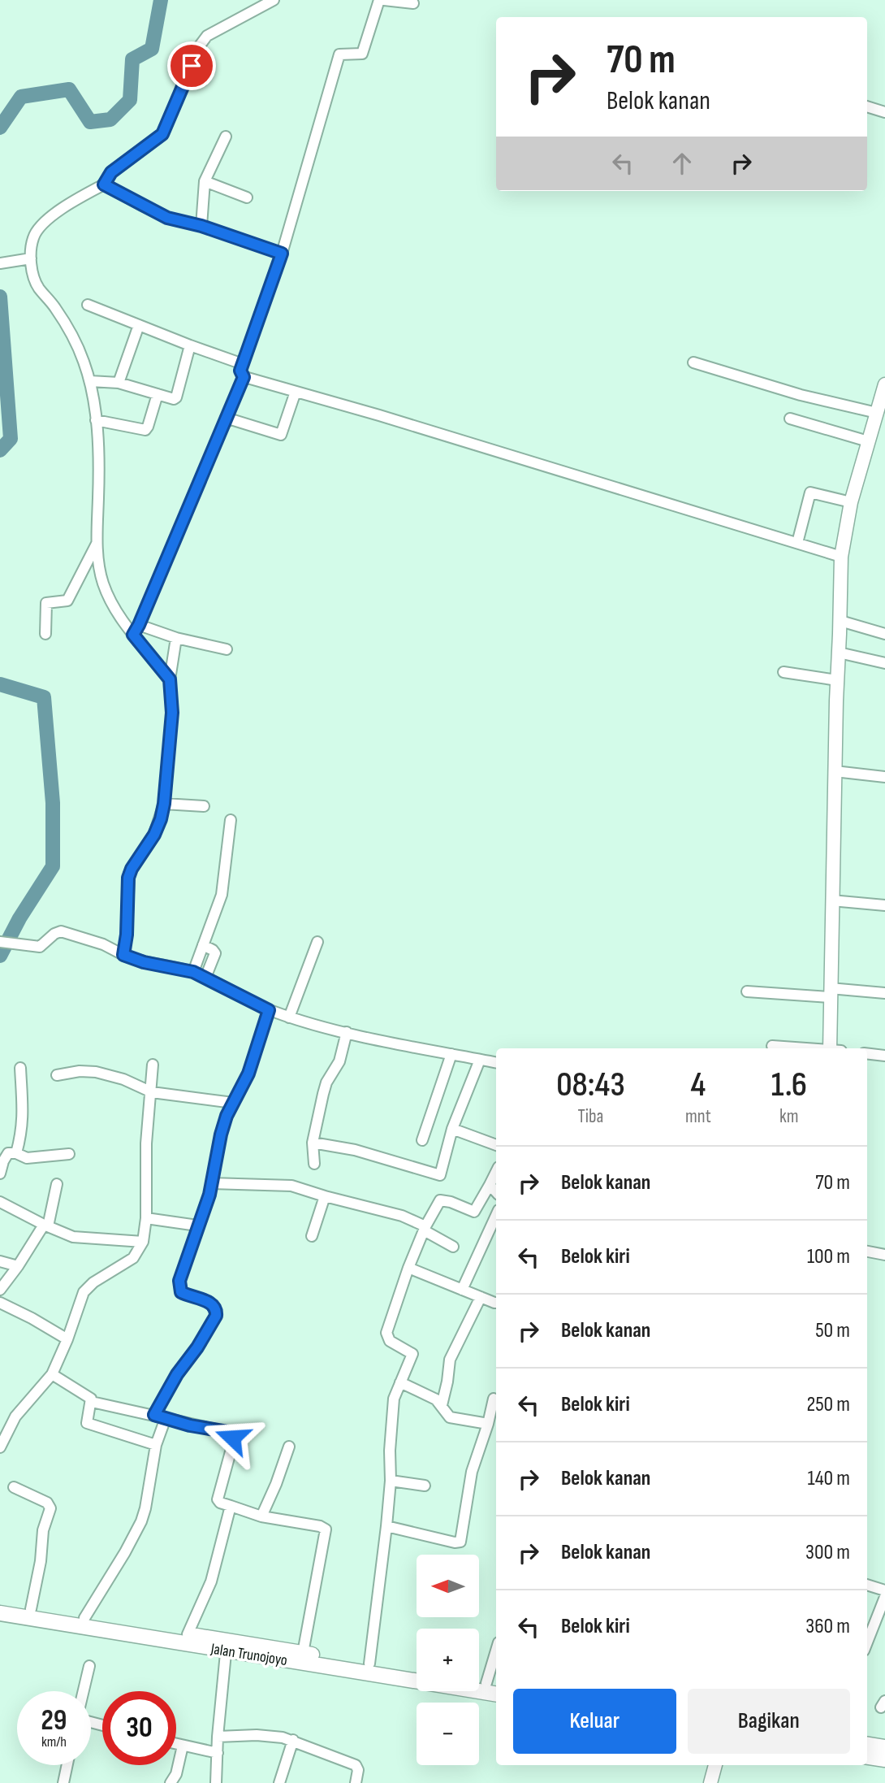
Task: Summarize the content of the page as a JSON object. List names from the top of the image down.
{
  "streets": {
    "highway": ["Jalan Trunojoyo"]
  },
  "north": "left",
  "page": {
    "turn": ["70 m", "Belok kanan"],
    "eta": [
      "08:43",
      "Tiba",
      "4",
      "mnt",
      "1.6",
      "km"
    ],
    "list": [
      {
        "name": "Belok kanan",
        "value": "70 m"
      },
      {
        "name": "Belok kiri",
        "value": "100 m"
      },
      {
        "name": "Belok kanan",
        "value": "50 m"
      },
      {
        "name": "Belok kiri",
        "value": "250 m"
      },
      {
        "name": "Belok kanan",
        "value": "140 m"
      },
      {
        "name": "Belok kanan",
        "value": "300 m"
      },
      {
        "name": "Belok kiri",
        "value": "360 m"
      }
    ],
    "map_buttons": ["+", "−"],
    "buttons": ["Keluar", "Bagikan"],
    "speed": "29 km/h",
    "limit": "30"
  }
}
